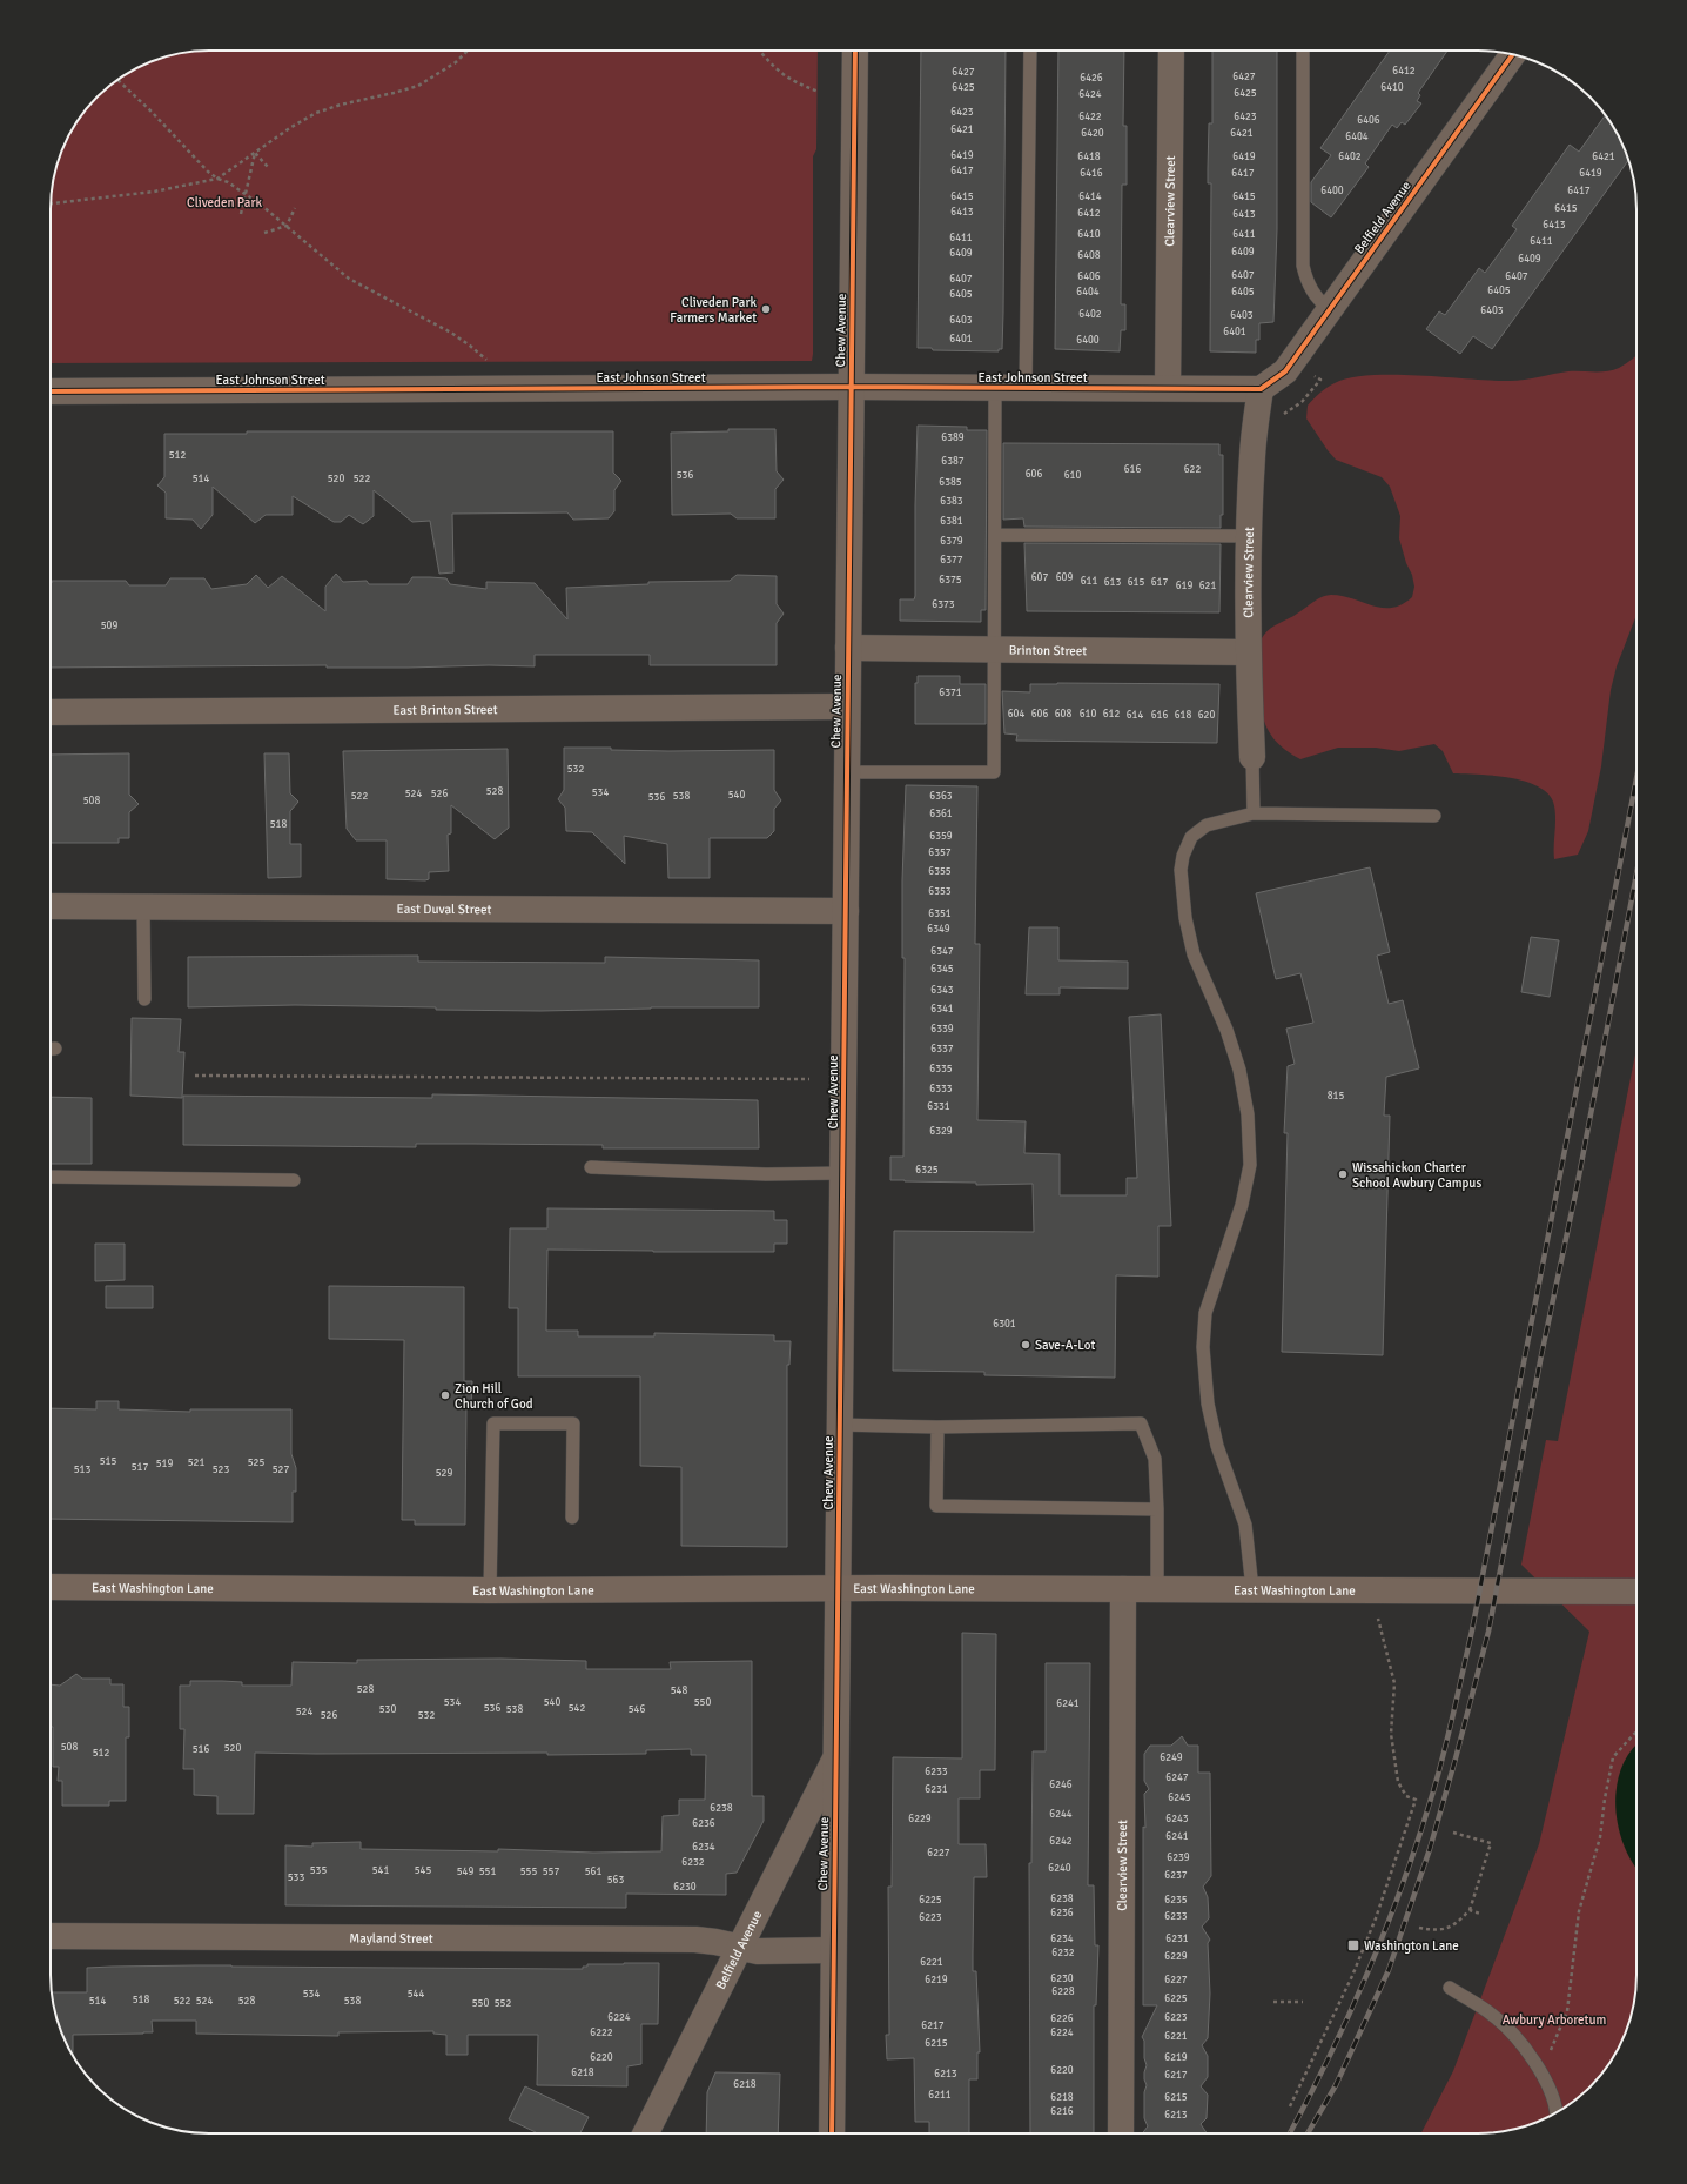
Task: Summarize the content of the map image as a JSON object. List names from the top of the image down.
{
  "streets": {
    "main road": ["East Washington Lane"],
    "street": [
      "Clearview Street",
      "Belfield Avenue",
      "Chew Avenue",
      "East Johnson Street",
      "Brinton Street",
      "East Brinton Street",
      "East Duval Street",
      "Mayland Street"
    ]
  },
  "crossings": [
    ["Clearview Street", "Belfield Avenue"],
    ["Clearview Street", "East Johnson Street"],
    ["Clearview Street", "Brinton Street"],
    ["Clearview Street", "East Washington Lane"],
    ["Belfield Avenue", "Chew Avenue"],
    ["Belfield Avenue", "East Johnson Street"],
    ["Belfield Avenue", "Mayland Street"],
    ["Chew Avenue", "East Johnson Street"],
    ["Chew Avenue", "Brinton Street"],
    ["Chew Avenue", "East Brinton Street"],
    ["Chew Avenue", "East Duval Street"],
    ["Chew Avenue", "East Washington Lane"],
    ["Chew Avenue", "Mayland Street"]
  ],
  "parks": ["Cliveden Park", "Awbury Arboretum"],
  "places": {
    "other": [
      "Cliveden Park Farmers Market",
      "Wissahickon Charter School Awbury Campus",
      "Save-A-Lot",
      "Zion Hill Church of God"
    ],
    "transit": ["Washington Lane"]
  },
  "house_numbers": [
    "6412",
    "6427",
    "6427",
    "6426",
    "6425",
    "6410",
    "6425",
    "6424",
    "6423",
    "6422",
    "6423",
    "6406",
    "6421",
    "6420",
    "6421",
    "6404",
    "6419",
    "6418",
    "6419",
    "6402",
    "6421",
    "6417",
    "6416",
    "6417",
    "6419",
    "6400",
    "6417",
    "6415",
    "6414",
    "6415",
    "6415",
    "6413",
    "6412",
    "6413",
    "6413",
    "6410",
    "6411",
    "6411",
    "6411",
    "6409",
    "6409",
    "6408",
    "6409",
    "6407",
    "6406",
    "6407",
    "6407",
    "6405",
    "6404",
    "6405",
    "6405",
    "6403",
    "6402",
    "6403",
    "6403",
    "6401",
    "6401",
    "6400",
    "6389",
    "512",
    "6387",
    "616",
    "622",
    "606",
    "536",
    "610",
    "514",
    "520",
    "522",
    "6385",
    "6383",
    "6381",
    "6379",
    "6377",
    "607",
    "609",
    "6375",
    "611",
    "613",
    "615",
    "617",
    "619",
    "621",
    "6373",
    "509",
    "6371",
    "604",
    "606",
    "608",
    "610",
    "612",
    "614",
    "616",
    "618",
    "620",
    "532",
    "528",
    "534",
    "524",
    "526",
    "540",
    "522",
    "538",
    "6363",
    "536",
    "508",
    "6361",
    "518",
    "6359",
    "6357",
    "6355",
    "6353",
    "6351",
    "6349",
    "6347",
    "6345",
    "6343",
    "6341",
    "6339",
    "6337",
    "6335",
    "6333",
    "815",
    "6331",
    "6329",
    "6325",
    "6301",
    "515",
    "521",
    "525",
    "519",
    "517",
    "513",
    "523",
    "527",
    "529",
    "528",
    "548",
    "534",
    "540",
    "550",
    "6241",
    "536",
    "542",
    "530",
    "538",
    "546",
    "524",
    "526",
    "532",
    "508",
    "520",
    "516",
    "512",
    "6249",
    "6233",
    "6247",
    "6246",
    "6231",
    "6245",
    "6238",
    "6244",
    "6229",
    "6243",
    "6236",
    "6241",
    "6242",
    "6234",
    "6227",
    "6239",
    "6232",
    "6240",
    "535",
    "541",
    "545",
    "549",
    "551",
    "555",
    "557",
    "561",
    "6237",
    "533",
    "563",
    "6230",
    "6238",
    "6225",
    "6235",
    "6236",
    "6233",
    "6223",
    "6234",
    "6231",
    "6232",
    "6229",
    "6221",
    "6230",
    "6219",
    "6227",
    "6228",
    "534",
    "544",
    "6225",
    "518",
    "514",
    "522",
    "524",
    "528",
    "538",
    "550",
    "552",
    "6224",
    "6223",
    "6226",
    "6217",
    "6222",
    "6224",
    "6221",
    "6215",
    "6220",
    "6219",
    "6220",
    "6218",
    "6213",
    "6217",
    "6218",
    "6211",
    "6218",
    "6215",
    "6216",
    "6213"
  ]
}
